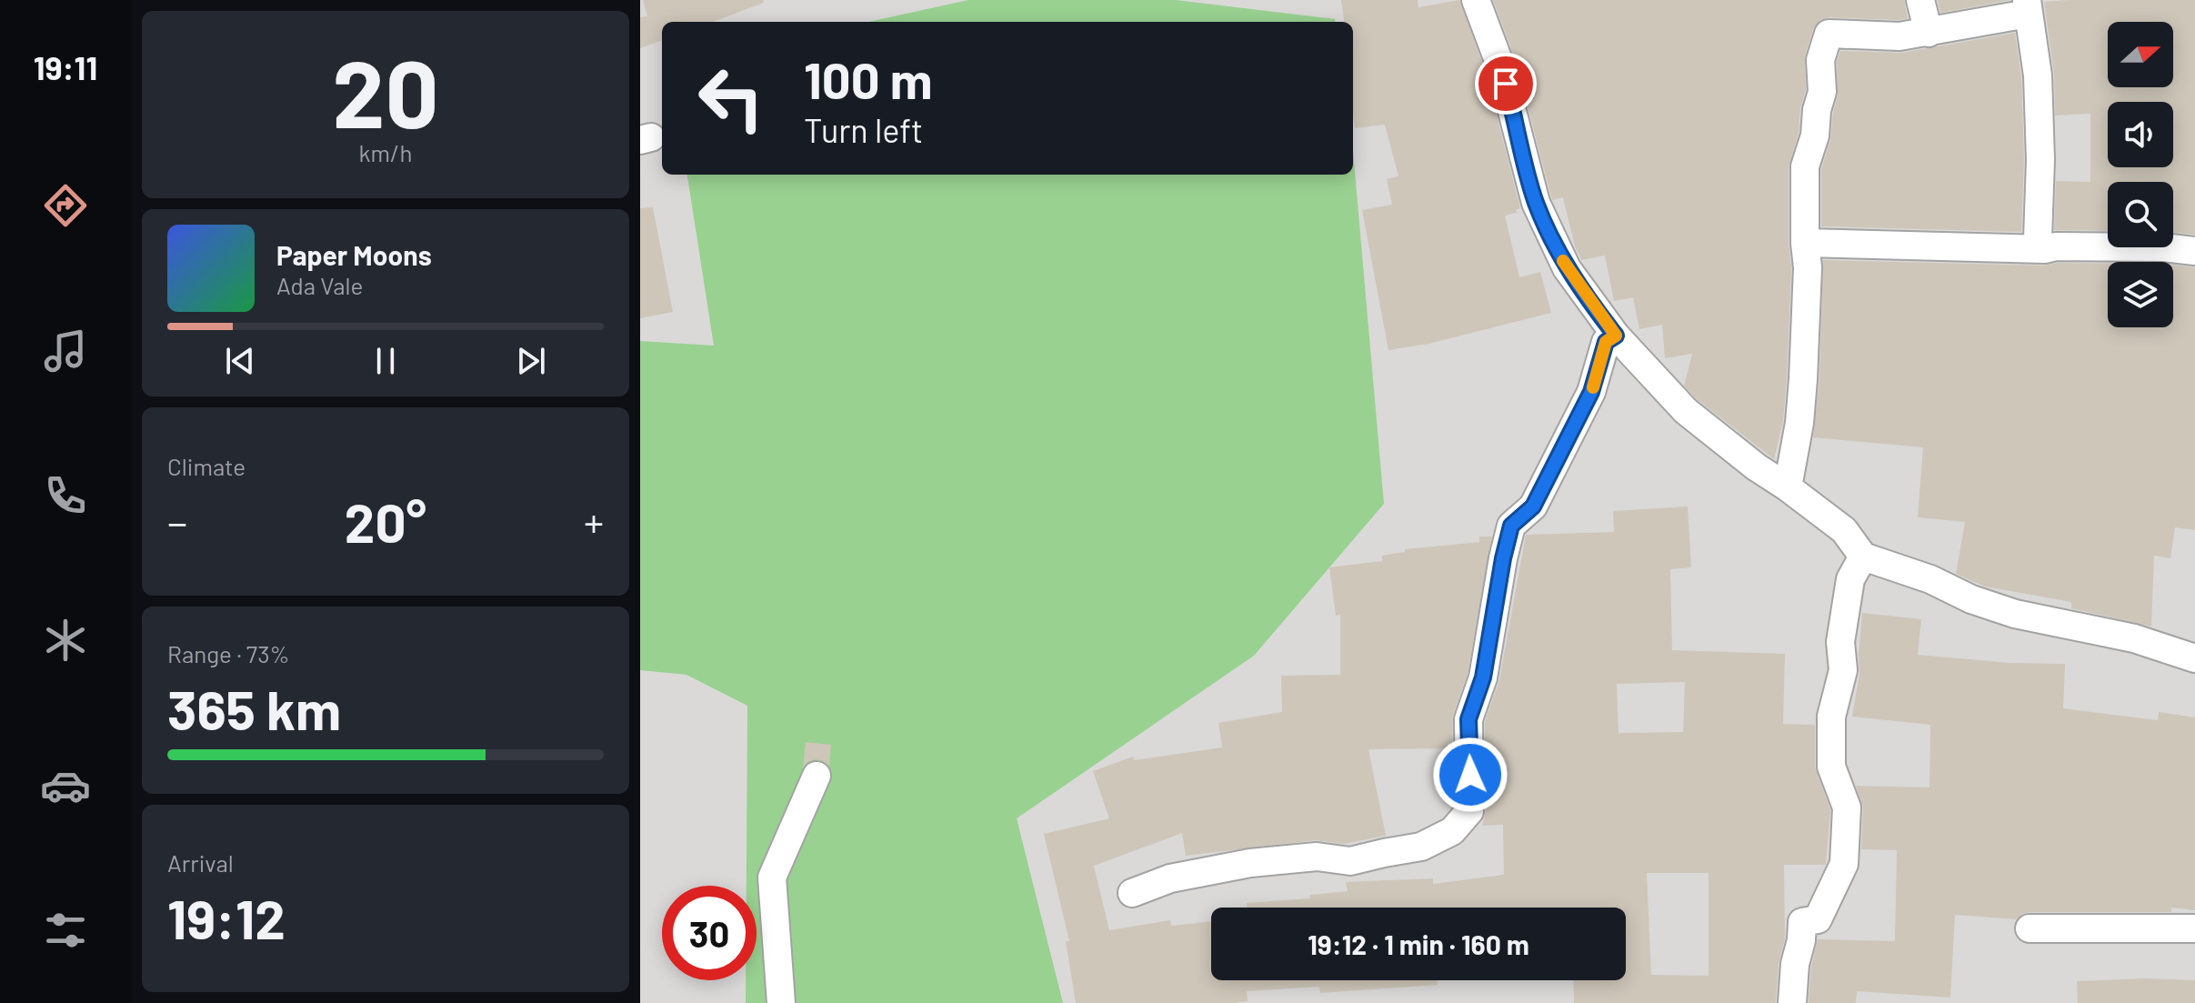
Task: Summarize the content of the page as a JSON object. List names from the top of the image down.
{
  "north": "right",
  "page": {
    "tabs": "19:11",
    "tile": [
      ["20", "km/h"],
      "Climate",
      ["Range · 73%", "365 km"],
      ["Arrival", "19:12"]
    ],
    "turn": ["100 m", "Turn left"],
    "song": ["Paper Moons", "Ada Vale"],
    "heat": ["−", "20°", "+"],
    "limit": "30",
    "trip": "19:12 · 1 min · 160 m"
  }
}
